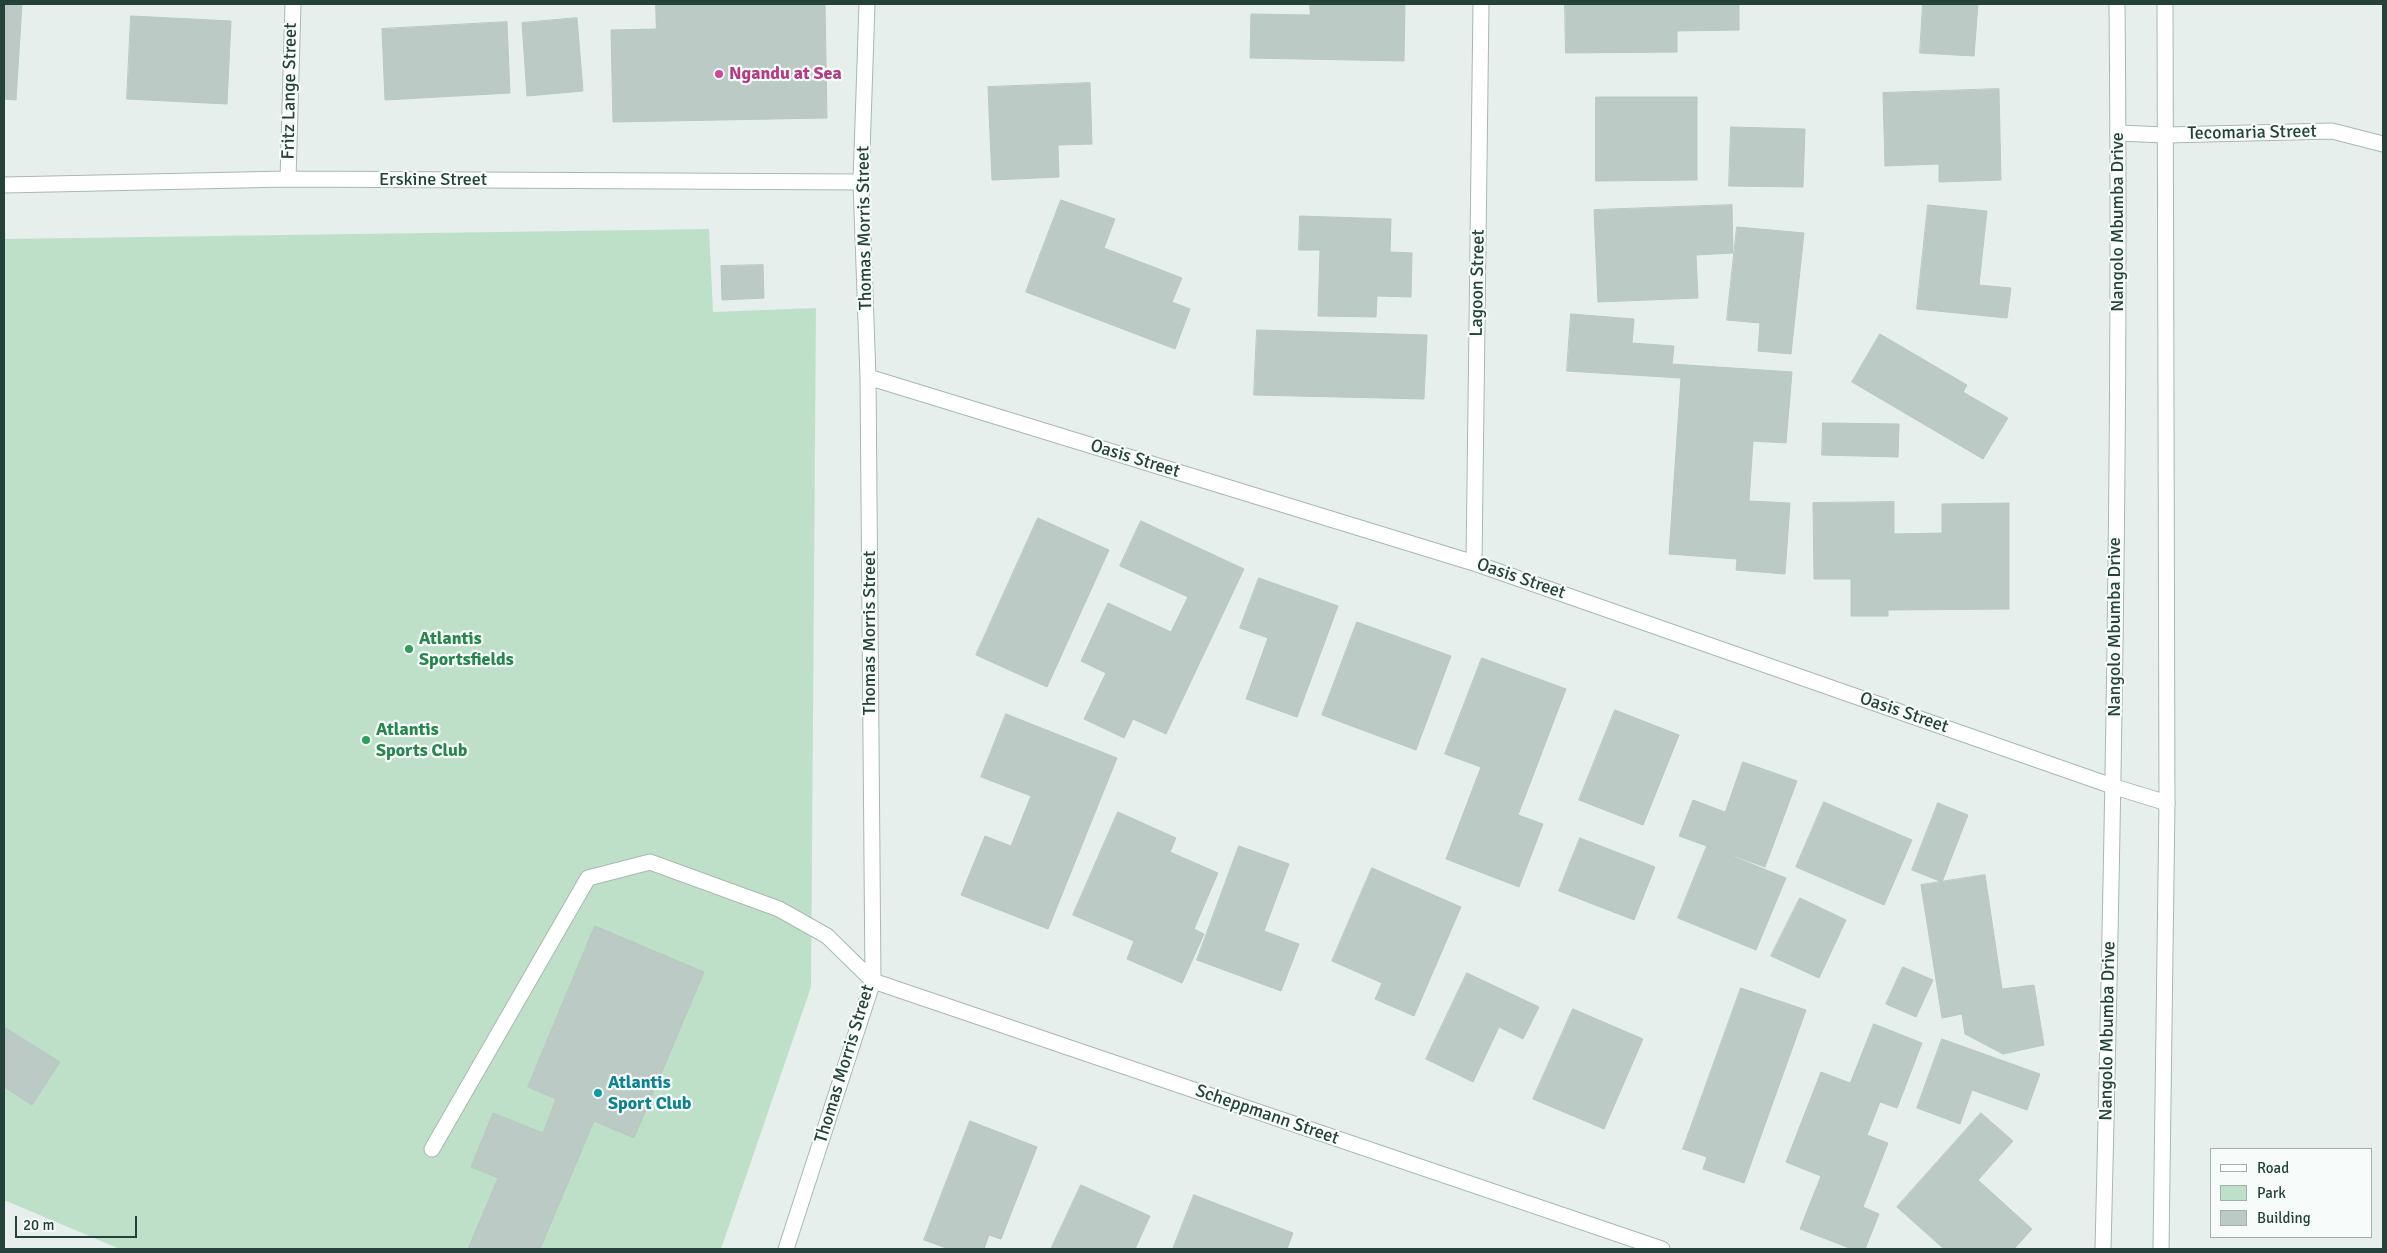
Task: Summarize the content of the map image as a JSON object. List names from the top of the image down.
{
  "streets": {
    "street": [
      "Fritz Lange Street",
      "Tecomaria Street",
      "Erskine Street",
      "Nangolo Mbumba Drive",
      "Thomas Morris Street",
      "Lagoon Street",
      "Oasis Street",
      "Scheppmann Street"
    ]
  },
  "crossings": [
    ["Fritz Lange Street", "Erskine Street"],
    ["Tecomaria Street", "Nangolo Mbumba Drive"],
    ["Erskine Street", "Thomas Morris Street"],
    ["Nangolo Mbumba Drive", "Oasis Street"],
    ["Thomas Morris Street", "Oasis Street"],
    ["Thomas Morris Street", "Scheppmann Street"],
    ["Lagoon Street", "Oasis Street"]
  ],
  "places": [
    "Ngandu at Sea",
    "Atlantis Sportsfields",
    "Atlantis Sports Club",
    "Atlantis Sport Club"
  ],
  "legend": ["Road", "Park", "Building"],
  "scale_bar": "20 m"
}
